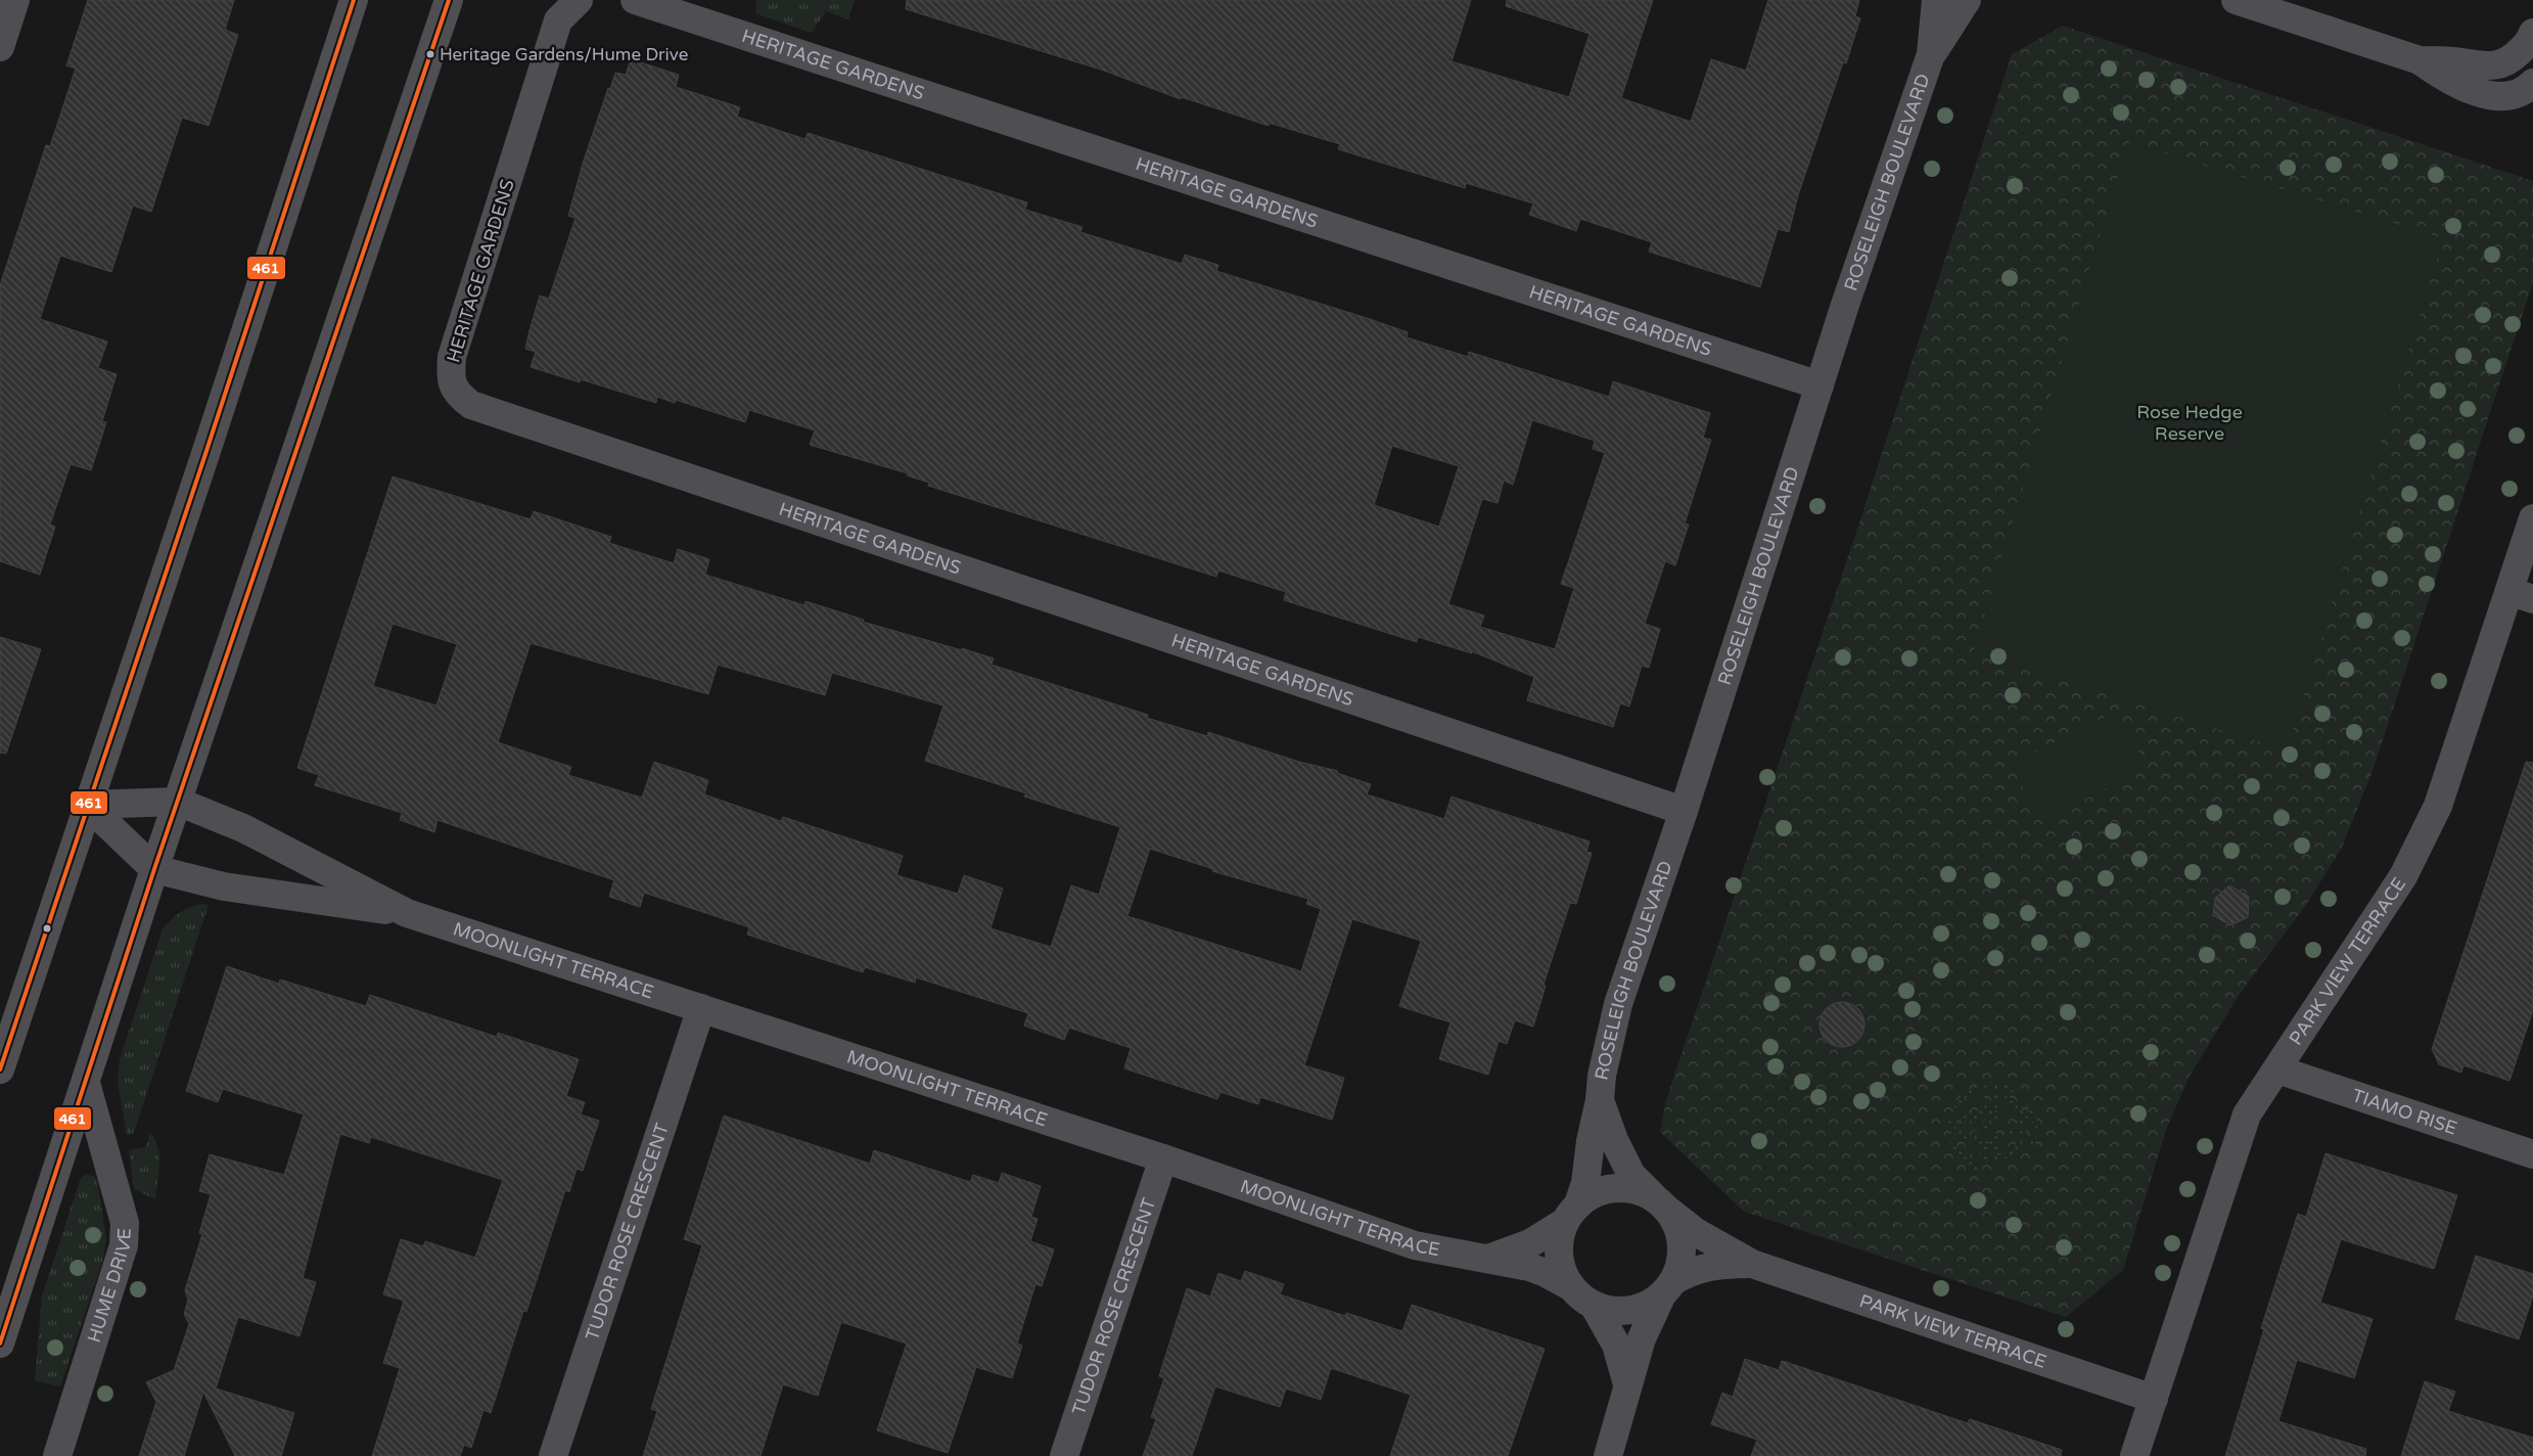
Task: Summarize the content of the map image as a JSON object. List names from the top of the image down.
{
  "streets": {
    "street": [
      "HERITAGE GARDENS",
      "ROSELEIGH BOULEVARD",
      "MOONLIGHT TERRACE",
      "PARK VIEW TERRACE",
      "TIAMO RISE",
      "TUDOR ROSE CRESCENT",
      "HUME DRIVE"
    ]
  },
  "crossings": [
    ["HERITAGE GARDENS", "ROSELEIGH BOULEVARD"],
    ["ROSELEIGH BOULEVARD", "MOONLIGHT TERRACE"],
    ["ROSELEIGH BOULEVARD", "PARK VIEW TERRACE"],
    ["MOONLIGHT TERRACE", "PARK VIEW TERRACE"],
    ["MOONLIGHT TERRACE", "TUDOR ROSE CRESCENT"],
    ["PARK VIEW TERRACE", "TIAMO RISE"]
  ],
  "parks": ["Rose Hedge Reserve"],
  "places": ["Heritage Gardens/Hume Drive"],
  "lines": ["transit line 461"]
}
